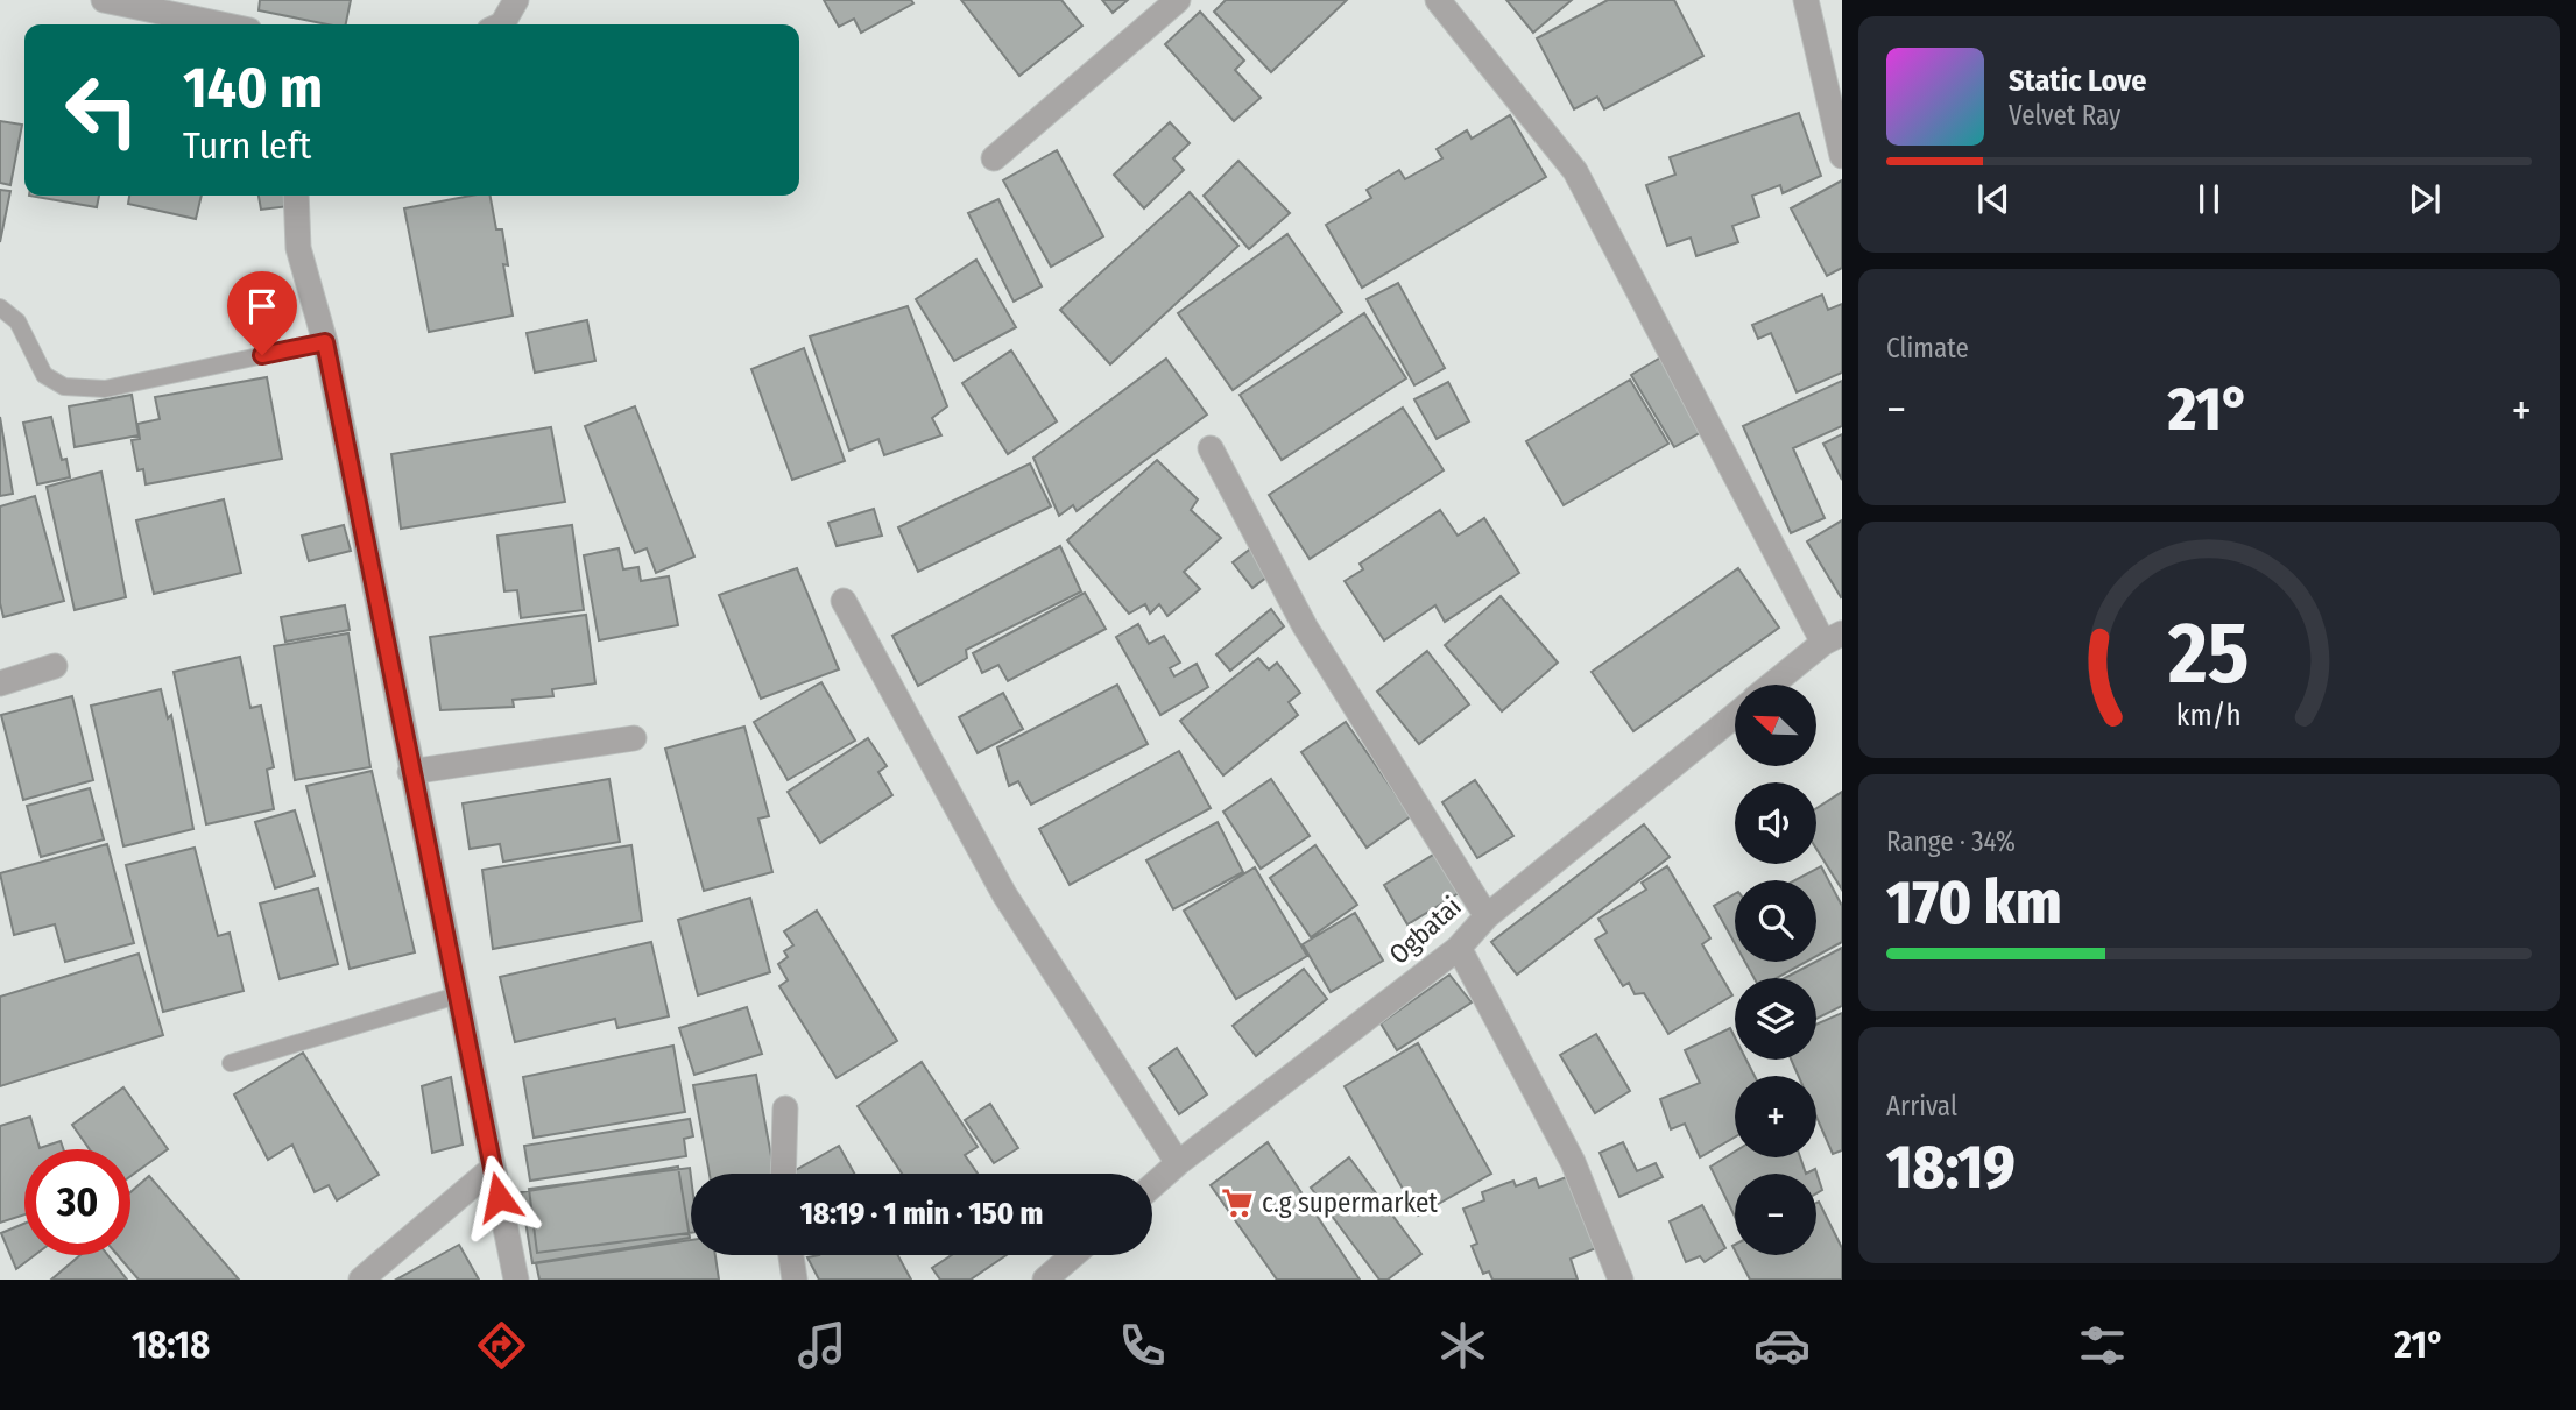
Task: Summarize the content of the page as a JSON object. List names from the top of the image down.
{
  "streets": {
    "street": ["Ogbatai"]
  },
  "places": {
    "supermarket": ["c.g supermarket"]
  },
  "north": "top left",
  "page": {
    "turn": ["140 m", "Turn left"],
    "song": ["Static Love", "Velvet Ray"],
    "tile": [
      "Climate",
      ["Range · 34%", "170 km"],
      ["Arrival", "18:19"]
    ],
    "heat": ["−", "21°", "+"],
    "map_buttons": ["+", "−"],
    "limit": "30",
    "trip": "18:19 · 1 min · 150 m",
    "tabs": ["18:18", "21°"],
    "gauge": ["25", "km/h"]
  }
}
